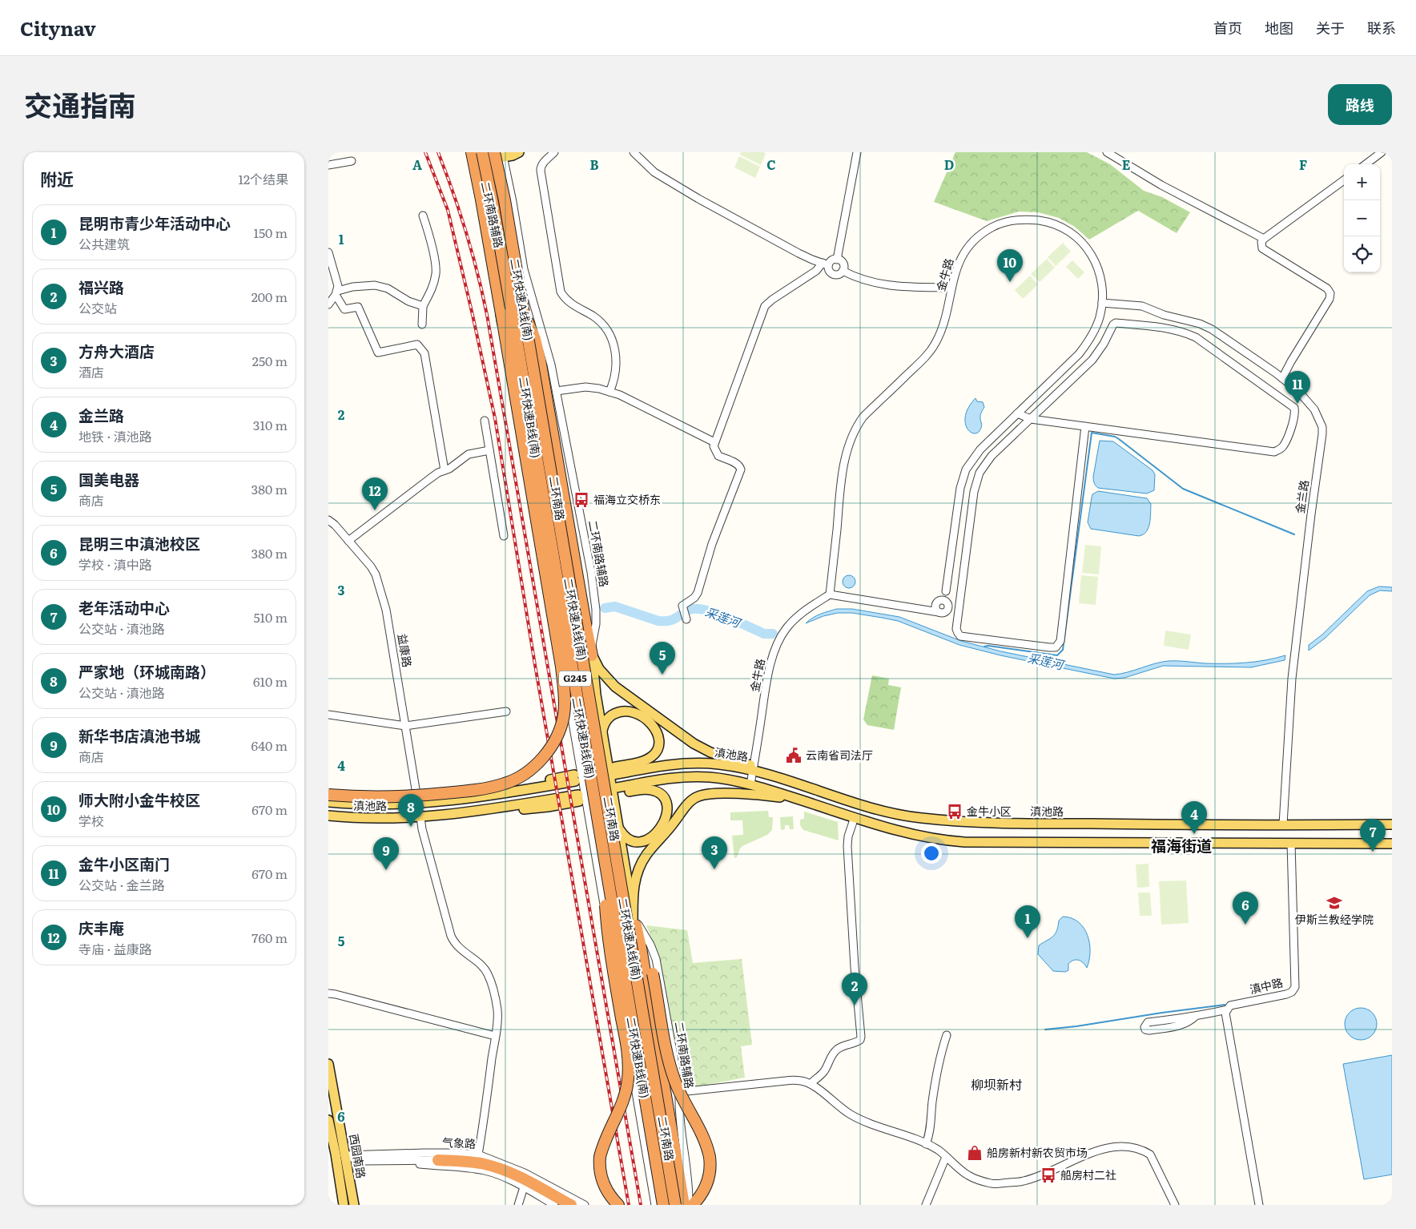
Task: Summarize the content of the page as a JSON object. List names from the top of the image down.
{
  "streets": {
    "highway": ["二环快速A线(南)", "二环快速B线(南)"],
    "main road": [
      "二环南路",
      "G245",
      "滇池路",
      "西园南路"
    ],
    "street": [
      "二环南路辅路",
      "金牛路",
      "金兰路",
      "益康路",
      "滇中路",
      "气象路"
    ]
  },
  "crossings": [
    ["二环南路辅路", "二环快速A线(南)"],
    ["二环南路辅路", "二环快速B线(南)"],
    ["二环南路辅路", "二环南路"],
    ["金牛路", "金兰路"],
    ["金牛路", "滇池路"],
    ["二环快速A线(南)", "二环快速B线(南)"],
    ["二环快速A线(南)", "二环南路"],
    ["二环快速B线(南)", "二环南路"],
    ["金兰路", "滇池路"],
    ["益康路", "滇池路"],
    ["气象路", "西园南路"]
  ],
  "districts": ["福海街道", "柳坝新村"],
  "water": ["采莲河"],
  "places": {
    "bus stop": ["福海立交桥东", "金牛小区", "船房村二社"],
    "public building": ["云南省司法厅"],
    "school or university": ["伊斯兰教经学院"],
    "shop": ["船房新村新农贸市场"]
  },
  "page": {
    "header": "Citynav",
    "nav": [
      "首页",
      "地图",
      "关于",
      "联系"
    ],
    "title": "交通指南",
    "buttons": "路线",
    "heading": ["附近", "12个结果"],
    "map_buttons": ["+", "−"],
    "list": [
      {
        "mark": "1",
        "name": "昆明市青少年活动中心",
        "note": "公共建筑",
        "value": "150 m"
      },
      {
        "mark": "2",
        "name": "福兴路",
        "note": "公交站",
        "value": "200 m"
      },
      {
        "mark": "3",
        "name": "方舟大酒店",
        "note": "酒店",
        "value": "250 m"
      },
      {
        "mark": "4",
        "name": "金兰路",
        "note": "地铁 · 滇池路",
        "value": "310 m"
      },
      {
        "mark": "5",
        "name": "国美电器",
        "note": "商店",
        "value": "380 m"
      },
      {
        "mark": "6",
        "name": "昆明三中滇池校区",
        "note": "学校 · 滇中路",
        "value": "380 m"
      },
      {
        "mark": "7",
        "name": "老年活动中心",
        "note": "公交站 · 滇池路",
        "value": "510 m"
      },
      {
        "mark": "8",
        "name": "严家地（环城南路）",
        "note": "公交站 · 滇池路",
        "value": "610 m"
      },
      {
        "mark": "9",
        "name": "新华书店滇池书城",
        "note": "商店",
        "value": "640 m"
      },
      {
        "mark": "10",
        "name": "师大附小金牛校区",
        "note": "学校",
        "value": "670 m"
      },
      {
        "mark": "11",
        "name": "金牛小区南门",
        "note": "公交站 · 金兰路",
        "value": "670 m"
      },
      {
        "mark": "12",
        "name": "庆丰庵",
        "note": "寺庙 · 益康路",
        "value": "760 m"
      }
    ],
    "pins": [
      "10",
      "11",
      "12",
      "5",
      "8",
      "4",
      "7",
      "3",
      "9",
      "6",
      "1",
      "2"
    ]
  },
  "grid": {
    "columns": [
      "A",
      "B",
      "C",
      "D",
      "E",
      "F"
    ],
    "rows": [
      "1",
      "2",
      "3",
      "4",
      "5",
      "6"
    ]
  }
}
